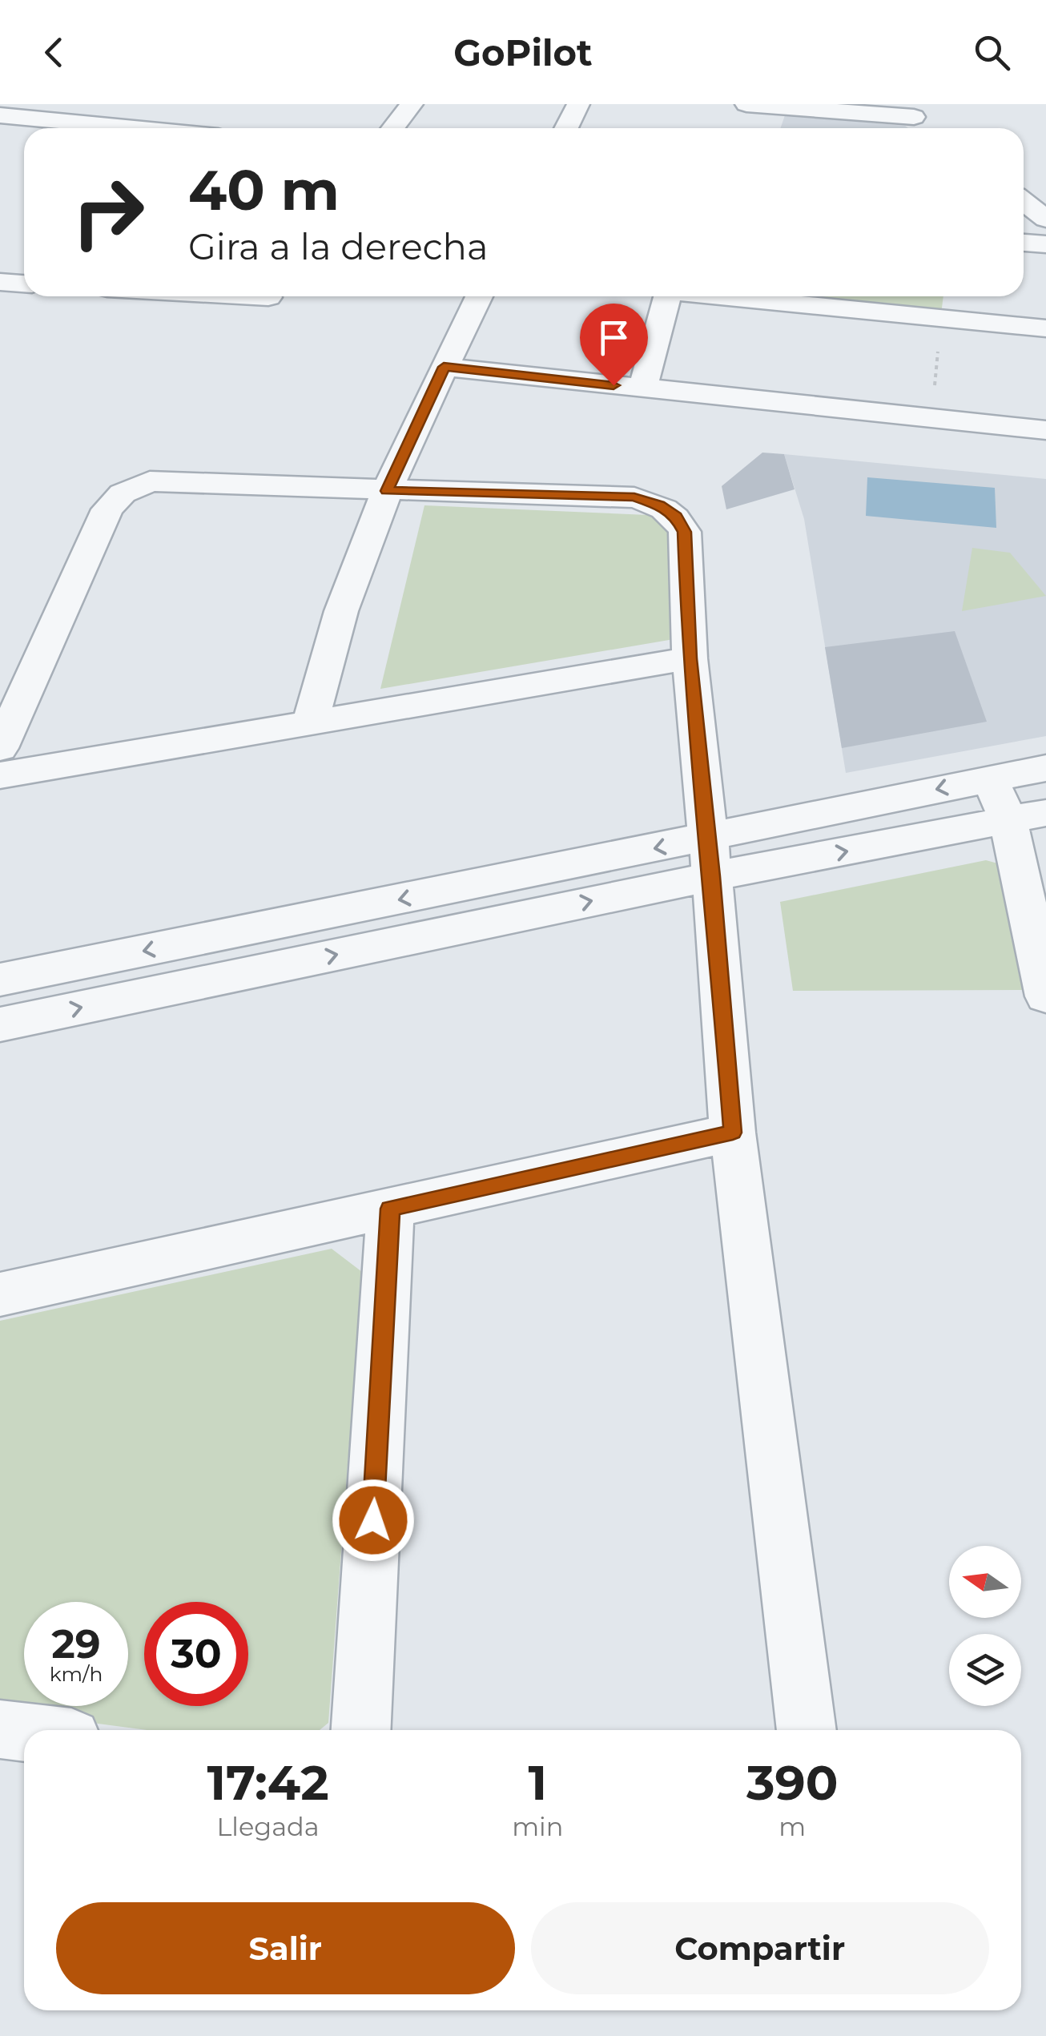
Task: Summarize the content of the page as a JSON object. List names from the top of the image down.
{
  "north": "left",
  "page": {
    "header": "GoPilot",
    "turn": ["40 m", "Gira a la derecha"],
    "speed": "29 km/h",
    "limit": "30",
    "eta": [
      "17:42",
      "Llegada",
      "1",
      "min",
      "390",
      "m"
    ],
    "buttons": ["Salir", "Compartir"]
  }
}
